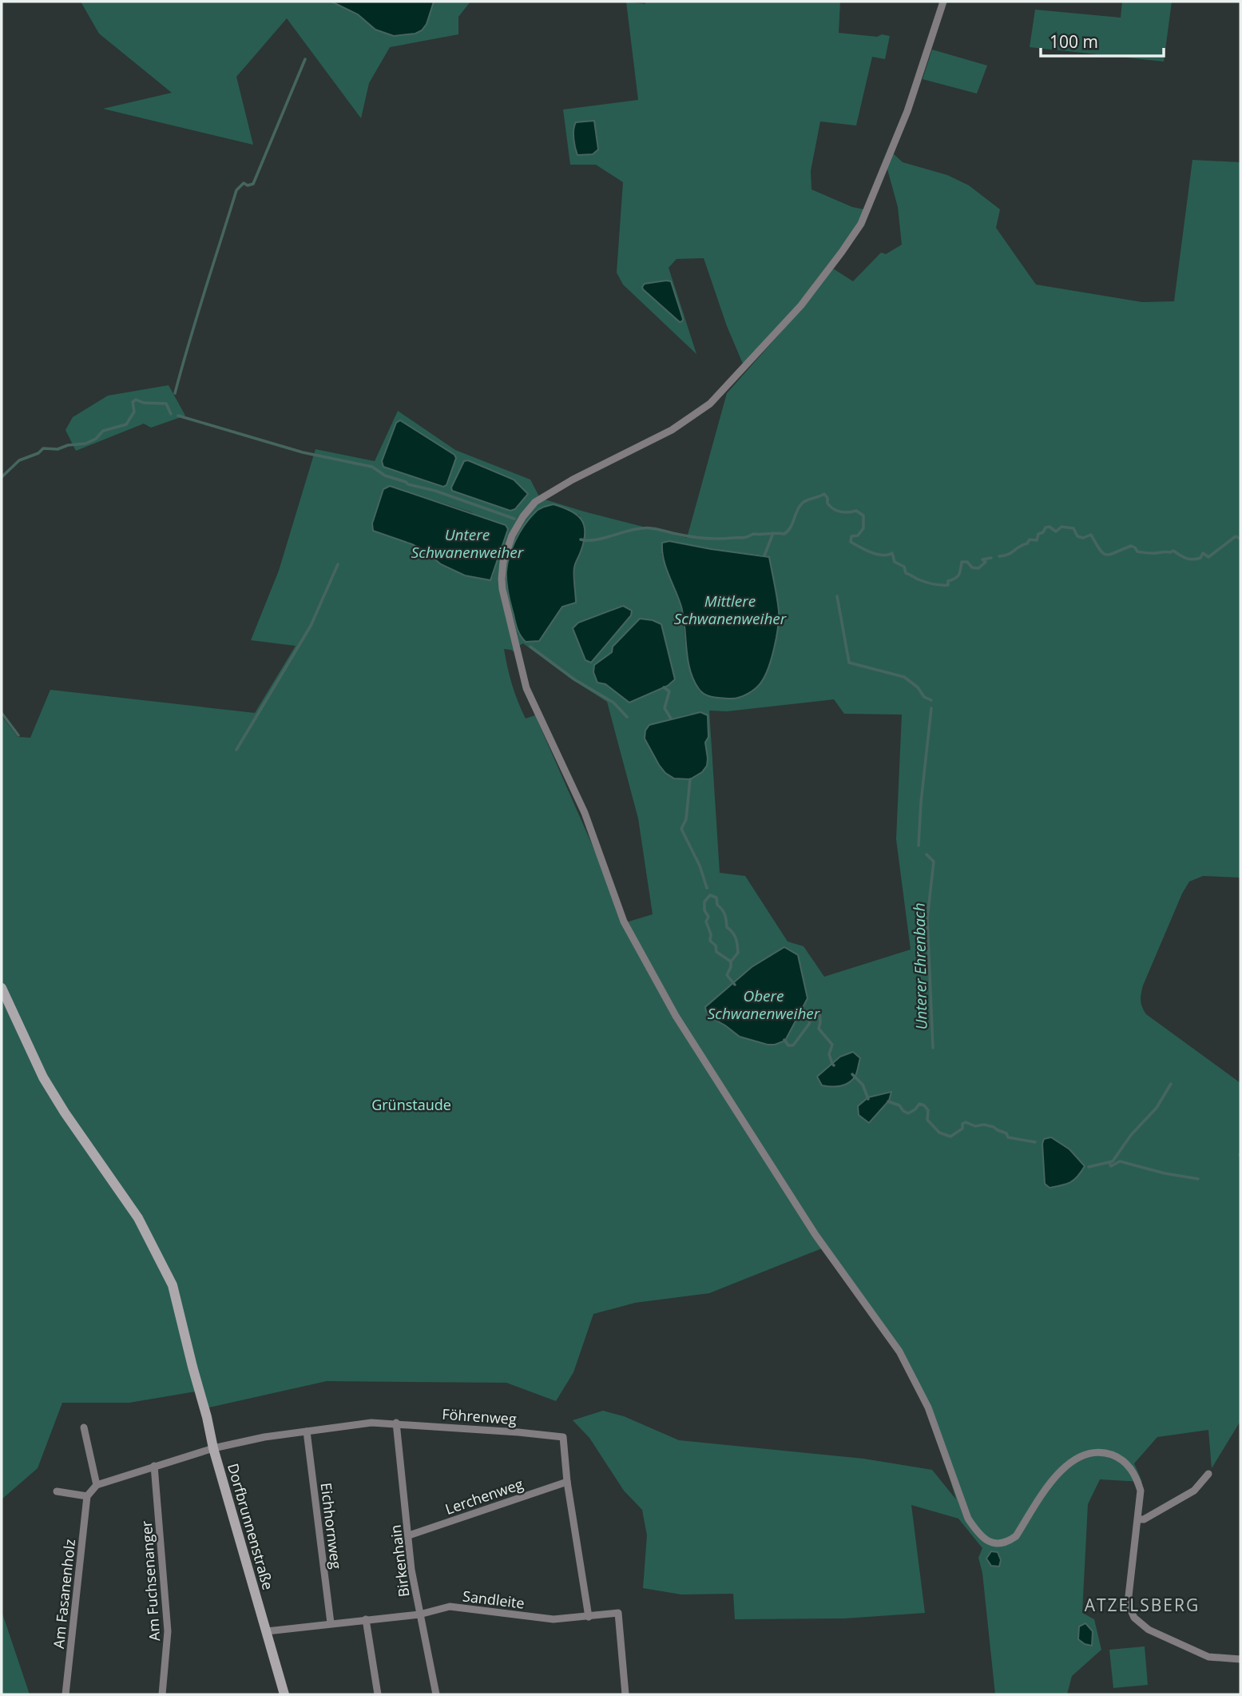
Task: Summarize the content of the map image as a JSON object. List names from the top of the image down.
{
  "streets": {
    "street": [
      "Föhrenweg",
      "Lerchenweg",
      "Eichhornweg",
      "Dorfbrunnenstraße",
      "Birkenhain",
      "Am Fuchsenanger",
      "Am Fasanenholz",
      "Sandleite"
    ]
  },
  "crossings": [
    ["Föhrenweg", "Lerchenweg"],
    ["Föhrenweg", "Eichhornweg"],
    ["Föhrenweg", "Dorfbrunnenstraße"],
    ["Föhrenweg", "Birkenhain"],
    ["Föhrenweg", "Sandleite"],
    ["Lerchenweg", "Birkenhain"],
    ["Eichhornweg", "Sandleite"],
    ["Dorfbrunnenstraße", "Sandleite"],
    ["Birkenhain", "Sandleite"]
  ],
  "districts": ["ATZELSBERG"],
  "water": [
    "Untere Schwanenweiher",
    "Mittlere Schwanenweiher",
    "Unterer Ehrenbach",
    "Obere Schwanenweiher"
  ],
  "parks": ["Grünstaude"],
  "scale_bar": "100 m"
}
